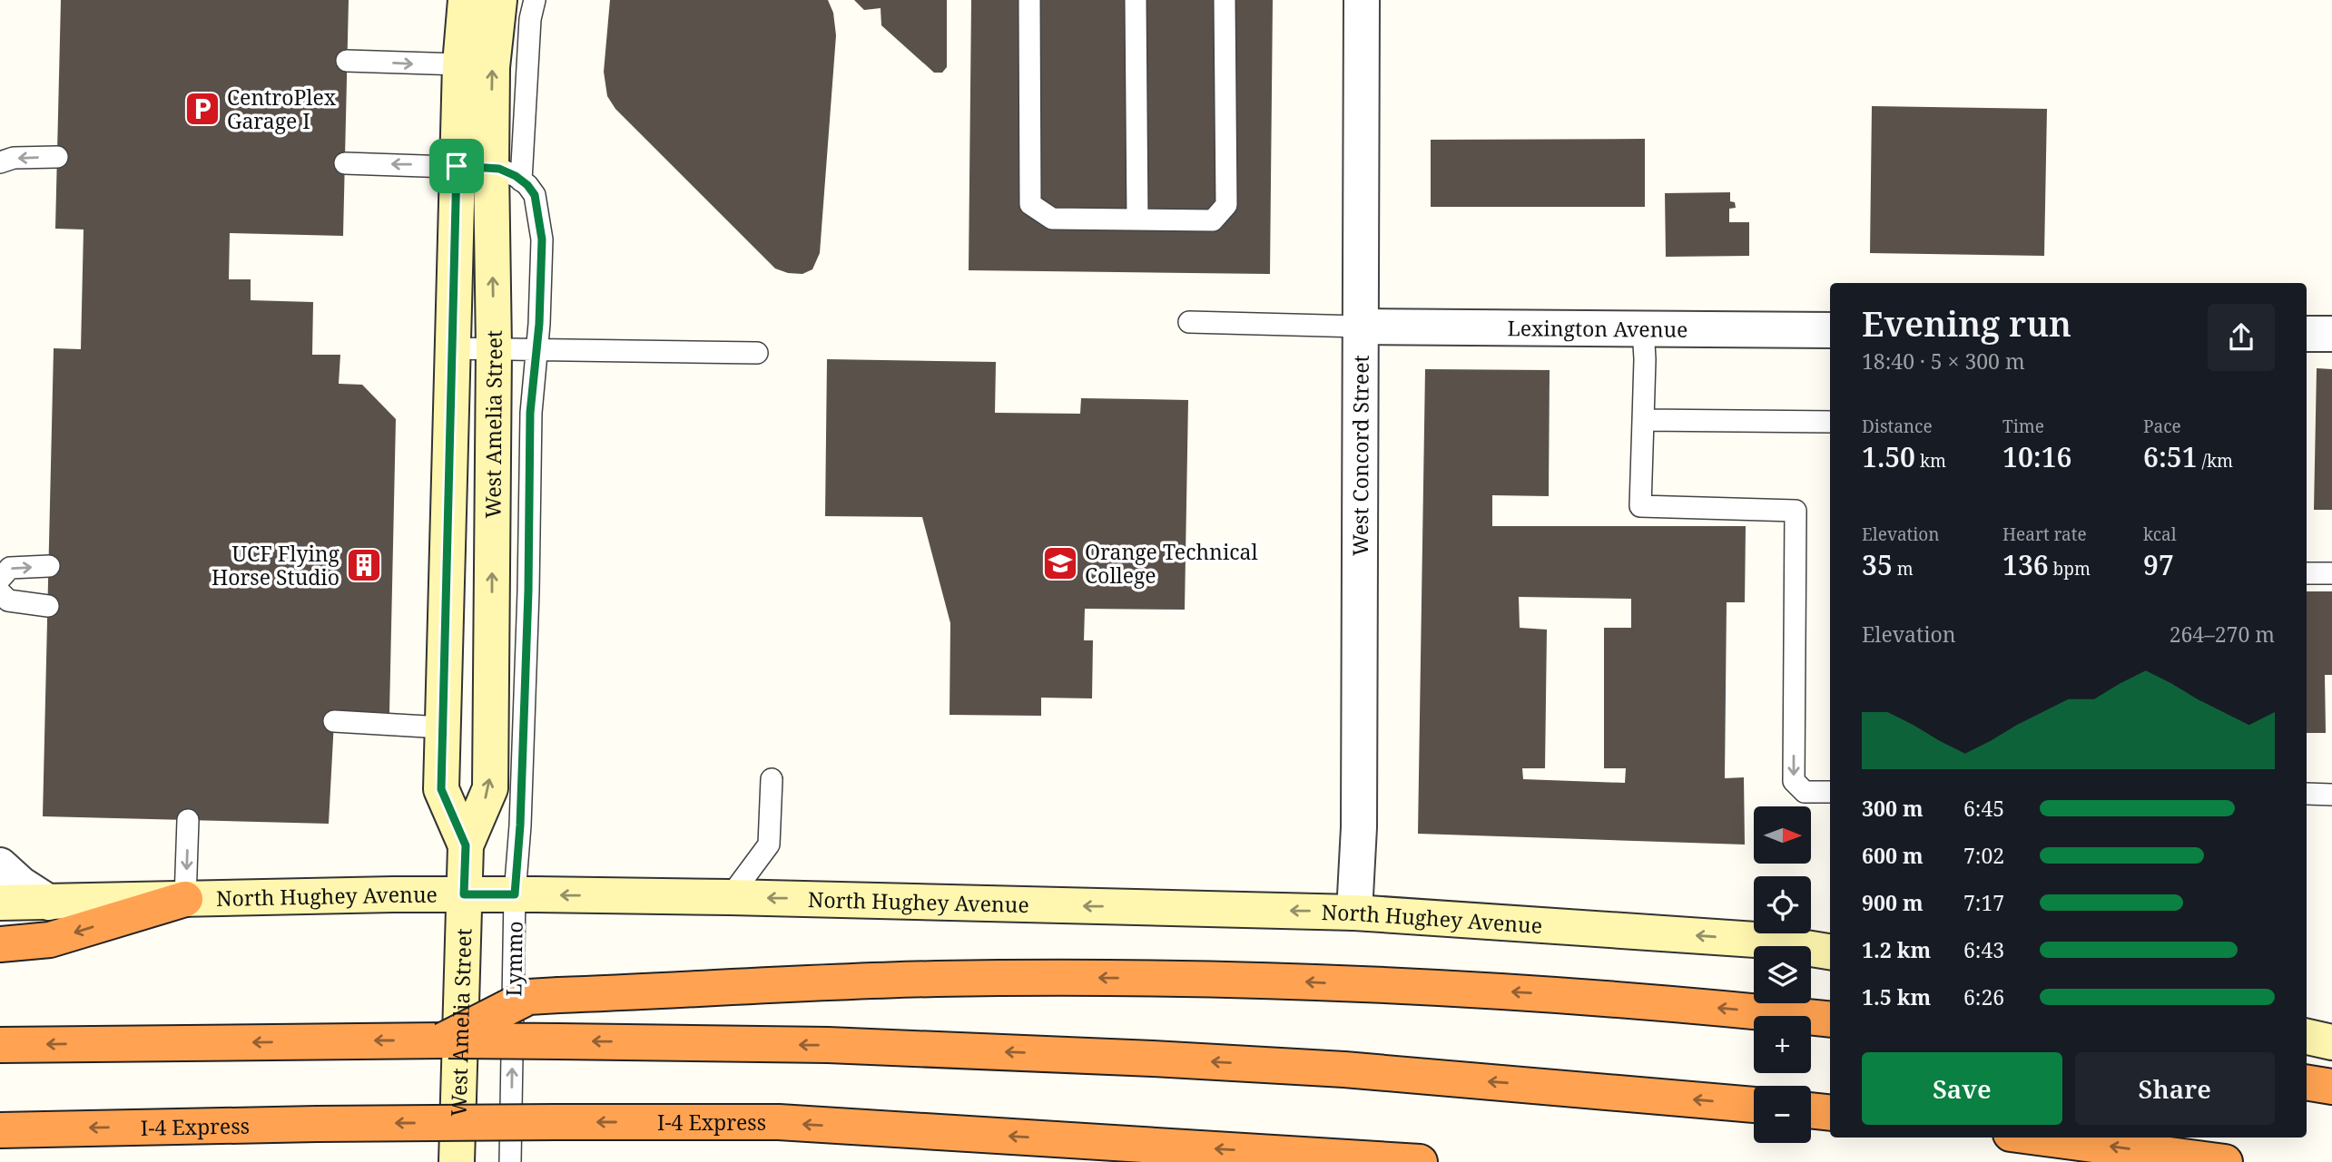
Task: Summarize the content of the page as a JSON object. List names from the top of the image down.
{
  "streets": {
    "highway": ["I-4 Express"],
    "street": [
      "Lexington Avenue",
      "West Amelia Street",
      "West Concord Street",
      "North Hughey Avenue"
    ],
    "lane": ["Lymmo"]
  },
  "crossings": [
    ["Lexington Avenue", "West Concord Street"],
    ["West Amelia Street", "North Hughey Avenue"],
    ["West Amelia Street", "Lymmo"],
    ["West Concord Street", "North Hughey Avenue"],
    ["North Hughey Avenue", "Lymmo"]
  ],
  "one_way": ["North Hughey Avenue"],
  "places": {
    "parking": ["CentroPlex Garage I"],
    "school or university": ["Orange Technical College"],
    "building": ["UCF Flying Horse Studio"]
  },
  "north": "right",
  "page": {
    "heading": ["Evening run", "18:40 · 5 × 300 m"],
    "stats": [
      ["Distance", "1.50 km"],
      ["Time", "10:16"],
      ["Pace", "6:51 /km"],
      ["Elevation", "35 m"],
      ["Heart rate", "136 bpm"],
      ["kcal", "97"]
    ],
    "chart": ["Elevation", "264–270 m"],
    "list": [
      {
        "name": "300 m",
        "note": "6:45"
      },
      {
        "name": "600 m",
        "note": "7:02"
      },
      {
        "name": "900 m",
        "note": "7:17"
      },
      {
        "name": "1.2 km",
        "note": "6:43"
      },
      {
        "name": "1.5 km",
        "note": "6:26"
      }
    ],
    "map_buttons": ["+", "−"],
    "buttons": ["Save", "Share"]
  }
}
